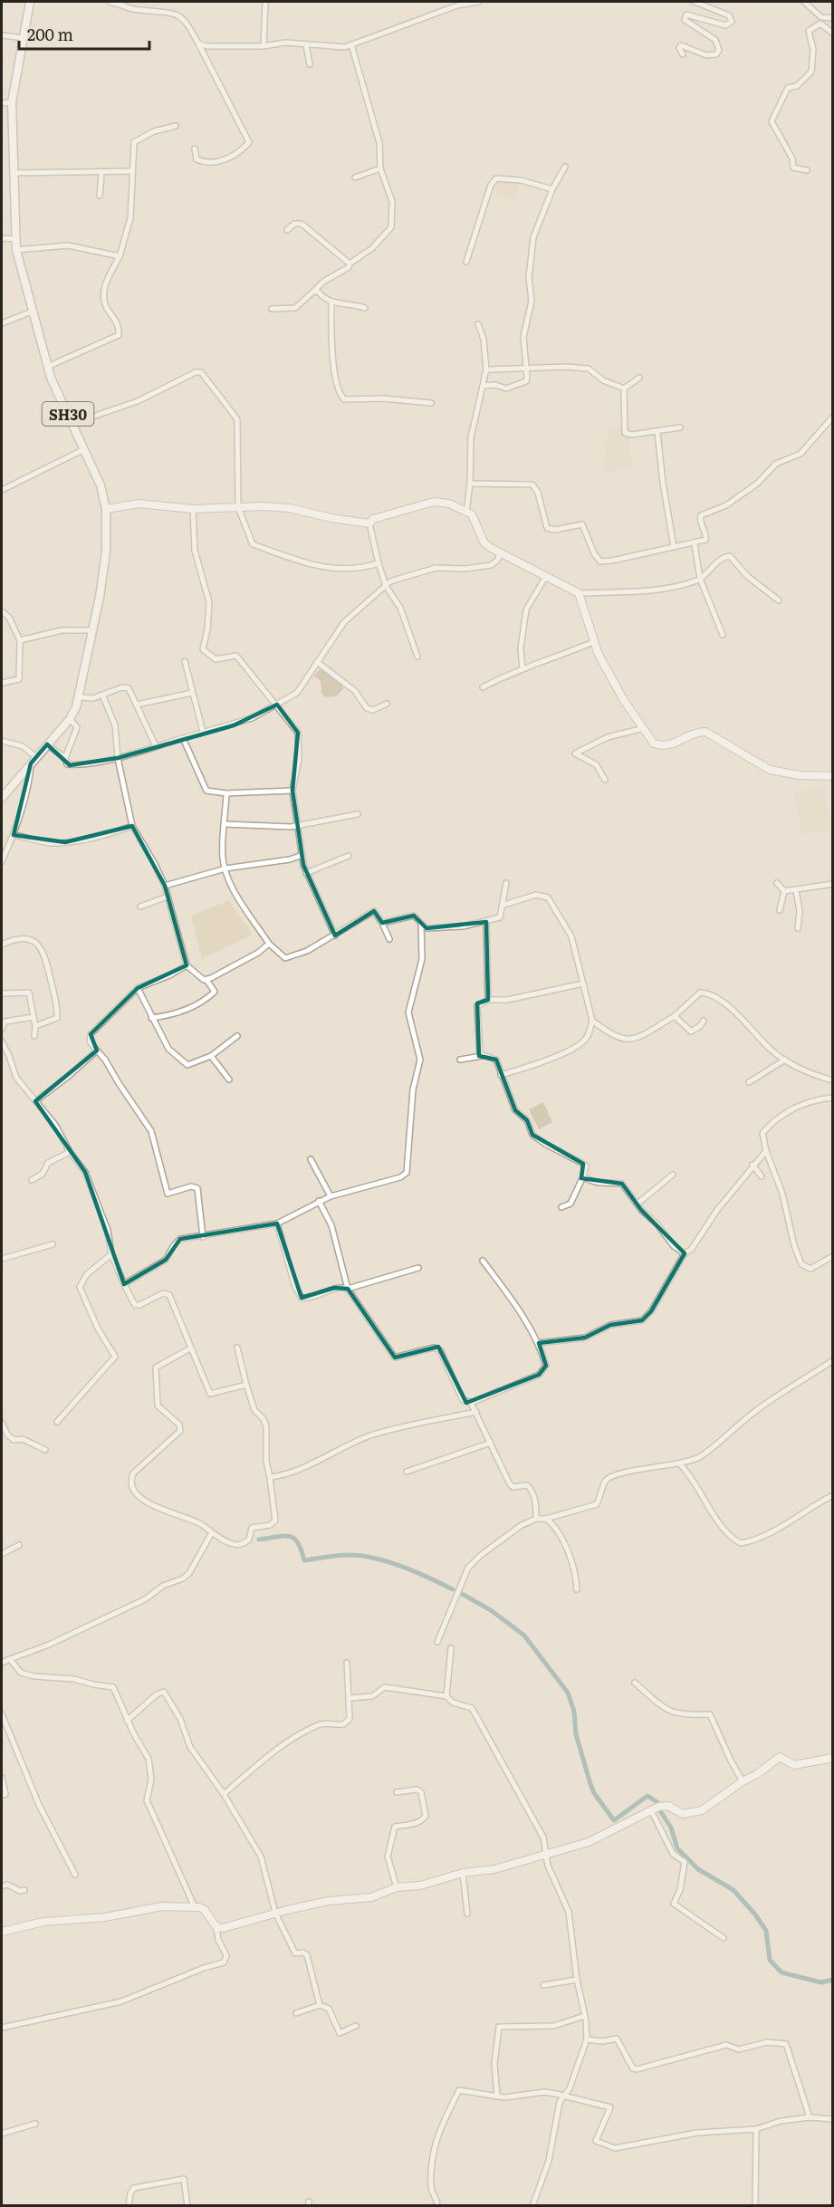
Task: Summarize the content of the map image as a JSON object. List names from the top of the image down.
{
  "streets": {
    "main road": ["SH30"]
  },
  "scale_bar": "200 m"
}
